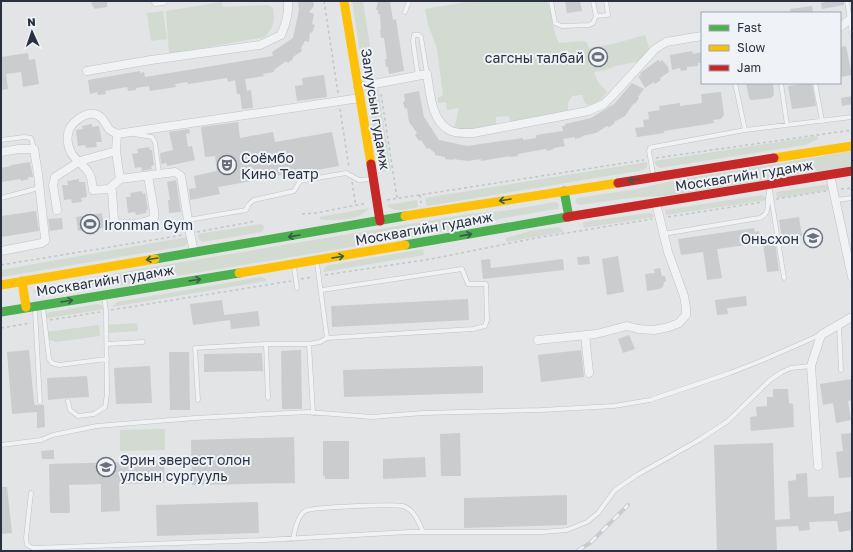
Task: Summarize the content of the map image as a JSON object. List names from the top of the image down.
{
  "streets": {
    "main road": ["Залуусын гудамж", "Москвагийн гудамж"]
  },
  "crossings": [
    ["Залуусын гудамж", "Москвагийн гудамж"]
  ],
  "places": {
    "sports": ["сагсны талбай", "Ironman Gym"],
    "theatre": ["Соёмбо Кино Театр"],
    "school or university": ["Оньсхон", "Эрин эверест олон улсын сургууль"]
  },
  "legend": ["Fast", "Slow", "Jam"],
  "north": "top"
}
